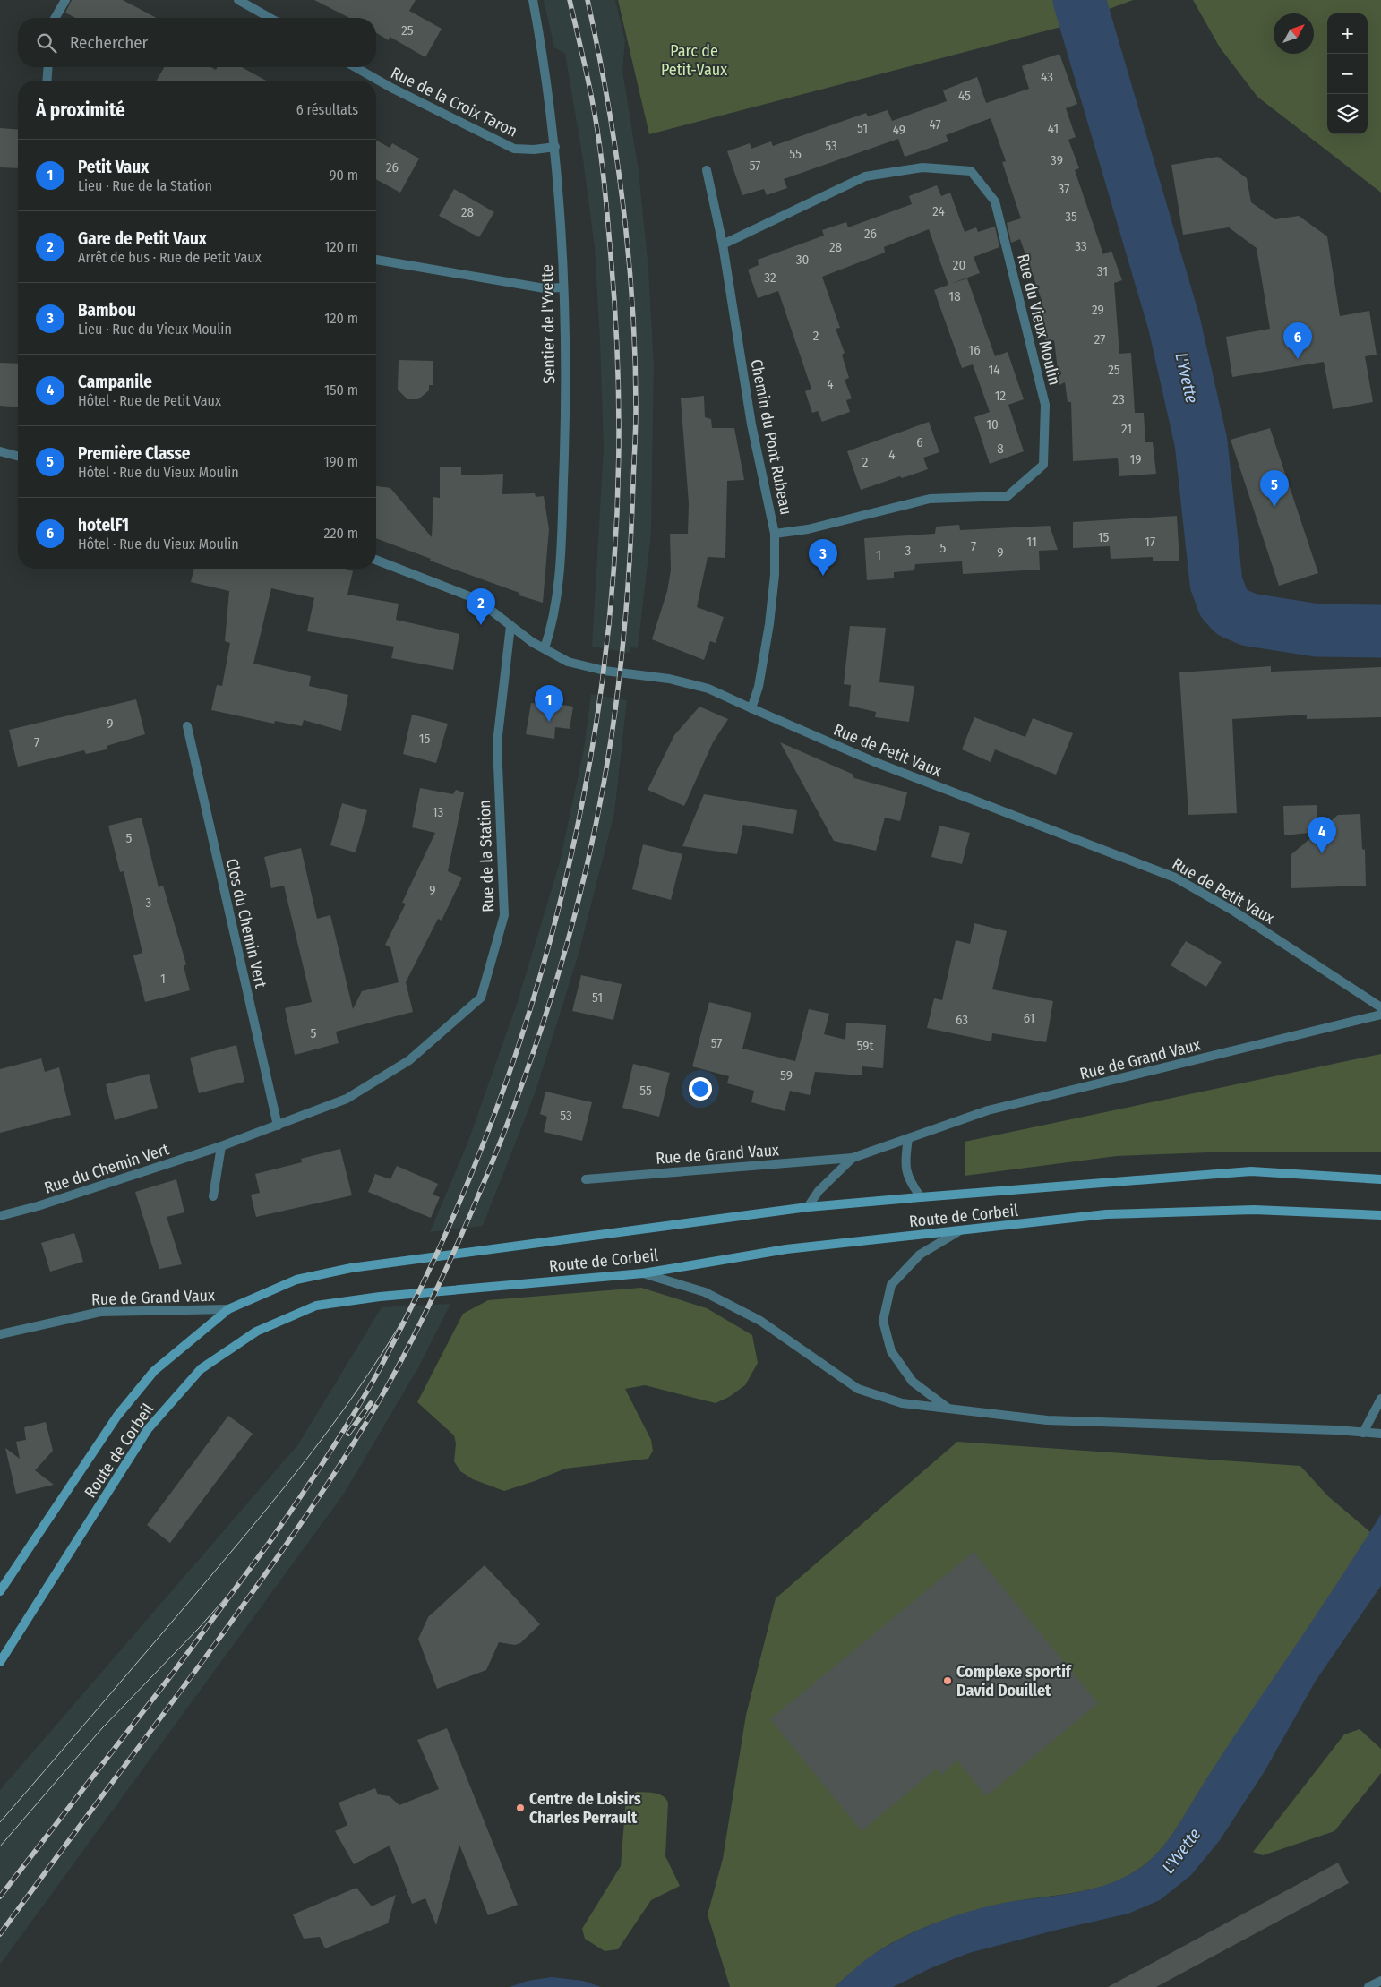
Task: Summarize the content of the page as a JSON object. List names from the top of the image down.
{
  "streets": {
    "main road": ["Route de Corbeil"],
    "street": [
      "Rue de la Croix Taron",
      "Rue du Vieux Moulin",
      "Sentier de l'Yvette",
      "Chemin du Pont Rubeau",
      "Rue de Petit Vaux",
      "Rue de la Station",
      "Clos du Chemin Vert",
      "Rue de Grand Vaux",
      "Rue du Chemin Vert"
    ]
  },
  "crossings": [
    ["Rue de la Croix Taron", "Sentier de l'Yvette"],
    ["Rue du Vieux Moulin", "Chemin du Pont Rubeau"],
    ["Sentier de l'Yvette", "Rue de Petit Vaux"],
    ["Chemin du Pont Rubeau", "Rue de Petit Vaux"],
    ["Rue de Petit Vaux", "Rue de la Station"],
    ["Rue de la Station", "Clos du Chemin Vert"],
    ["Rue de la Station", "Rue du Chemin Vert"],
    ["Rue de Grand Vaux", "Route de Corbeil"]
  ],
  "water": ["L'Yvette"],
  "parks": ["Parc de Petit-Vaux"],
  "places": ["Complexe sportif David Douillet", "Centre de Loisirs Charles Perrault"],
  "house_numbers": [
    "25",
    "43",
    "45",
    "47",
    "51",
    "41",
    "49",
    "53",
    "55",
    "39",
    "57",
    "26",
    "37",
    "24",
    "28",
    "35",
    "26",
    "33",
    "28",
    "30",
    "20",
    "31",
    "32",
    "18",
    "29",
    "2",
    "27",
    "16",
    "14",
    "25",
    "4",
    "12",
    "23",
    "10",
    "21",
    "6",
    "8",
    "4",
    "19",
    "2",
    "15",
    "11",
    "17",
    "7",
    "5",
    "3",
    "9",
    "1",
    "9",
    "15",
    "7",
    "13",
    "5",
    "9",
    "3",
    "1",
    "51",
    "61",
    "63",
    "5",
    "57",
    "59t",
    "59",
    "55",
    "53"
  ],
  "north": "top right",
  "page": {
    "map_buttons": ["+", "−"],
    "search": "Rechercher",
    "heading": ["À proximité", "6 résultats"],
    "list": [
      {
        "mark": "1",
        "name": "Petit Vaux",
        "note": "Lieu · Rue de la Station",
        "value": "90 m"
      },
      {
        "mark": "2",
        "name": "Gare de Petit Vaux",
        "note": "Arrêt de bus · Rue de Petit Vaux",
        "value": "120 m"
      },
      {
        "mark": "3",
        "name": "Bambou",
        "note": "Lieu · Rue du Vieux Moulin",
        "value": "120 m"
      },
      {
        "mark": "4",
        "name": "Campanile",
        "note": "Hôtel · Rue de Petit Vaux",
        "value": "150 m"
      },
      {
        "mark": "5",
        "name": "Première Classe",
        "note": "Hôtel · Rue du Vieux Moulin",
        "value": "190 m"
      },
      {
        "mark": "6",
        "name": "hotelF1",
        "note": "Hôtel · Rue du Vieux Moulin",
        "value": "220 m"
      }
    ],
    "pins": [
      "6",
      "5",
      "3",
      "2",
      "1",
      "4"
    ]
  }
}
